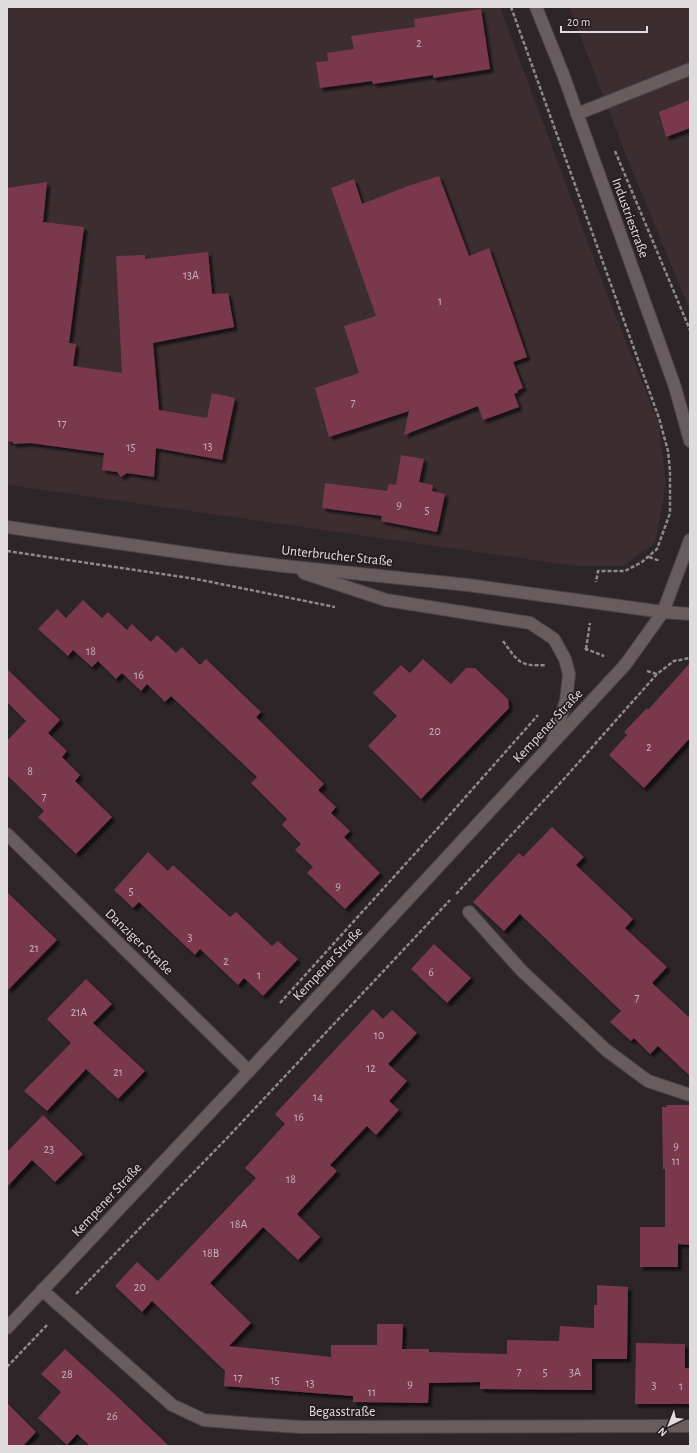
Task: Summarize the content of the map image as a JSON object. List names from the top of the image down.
{
  "streets": {
    "street": [
      "Industriestraße",
      "Unterbrucher Straße",
      "Kempener Straße",
      "Danziger Straße",
      "Begasstraße"
    ]
  },
  "crossings": [
    ["Unterbrucher Straße", "Kempener Straße"],
    ["Kempener Straße", "Danziger Straße"],
    ["Kempener Straße", "Begasstraße"]
  ],
  "house_numbers": [
    "2",
    "13A",
    "1",
    "7",
    "17",
    "13",
    "15",
    "9",
    "5",
    "18",
    "16",
    "20",
    "2",
    "8",
    "7",
    "9",
    "5",
    "3",
    "21",
    "2",
    "6",
    "1",
    "7",
    "21A",
    "10",
    "12",
    "21",
    "14",
    "16",
    "9",
    "23",
    "11",
    "18",
    "18A",
    "18B",
    "20",
    "7",
    "5",
    "3A",
    "28",
    "17",
    "15",
    "13",
    "9",
    "3",
    "1",
    "11",
    "26"
  ],
  "scale_bar": "20 m",
  "north": "bottom left"
}
